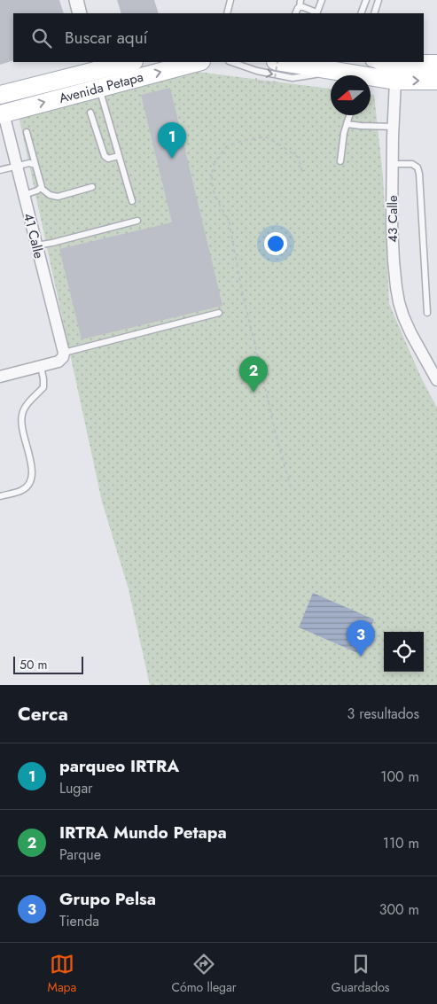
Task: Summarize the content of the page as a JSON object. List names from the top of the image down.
{
  "streets": {
    "main road": ["Avenida Petapa"],
    "street": ["43 Calle", "41 Calle"]
  },
  "crossings": [
    ["Avenida Petapa", "41 Calle"]
  ],
  "scale_bar": "50 m",
  "north": "left",
  "page": {
    "search": "Buscar aquí",
    "pins": ["1", "2", "3"],
    "scale": "50 m",
    "heading": ["Cerca", "3 resultados"],
    "list": [
      {
        "mark": "1",
        "name": "parqueo IRTRA",
        "note": "Lugar",
        "value": "100 m"
      },
      {
        "mark": "2",
        "name": "IRTRA Mundo Petapa",
        "note": "Parque",
        "value": "110 m"
      },
      {
        "mark": "3",
        "name": "Grupo Pelsa",
        "note": "Tienda",
        "value": "300 m"
      }
    ],
    "nav": ["Mapa", "Cómo llegar", "Guardados"]
  }
}
